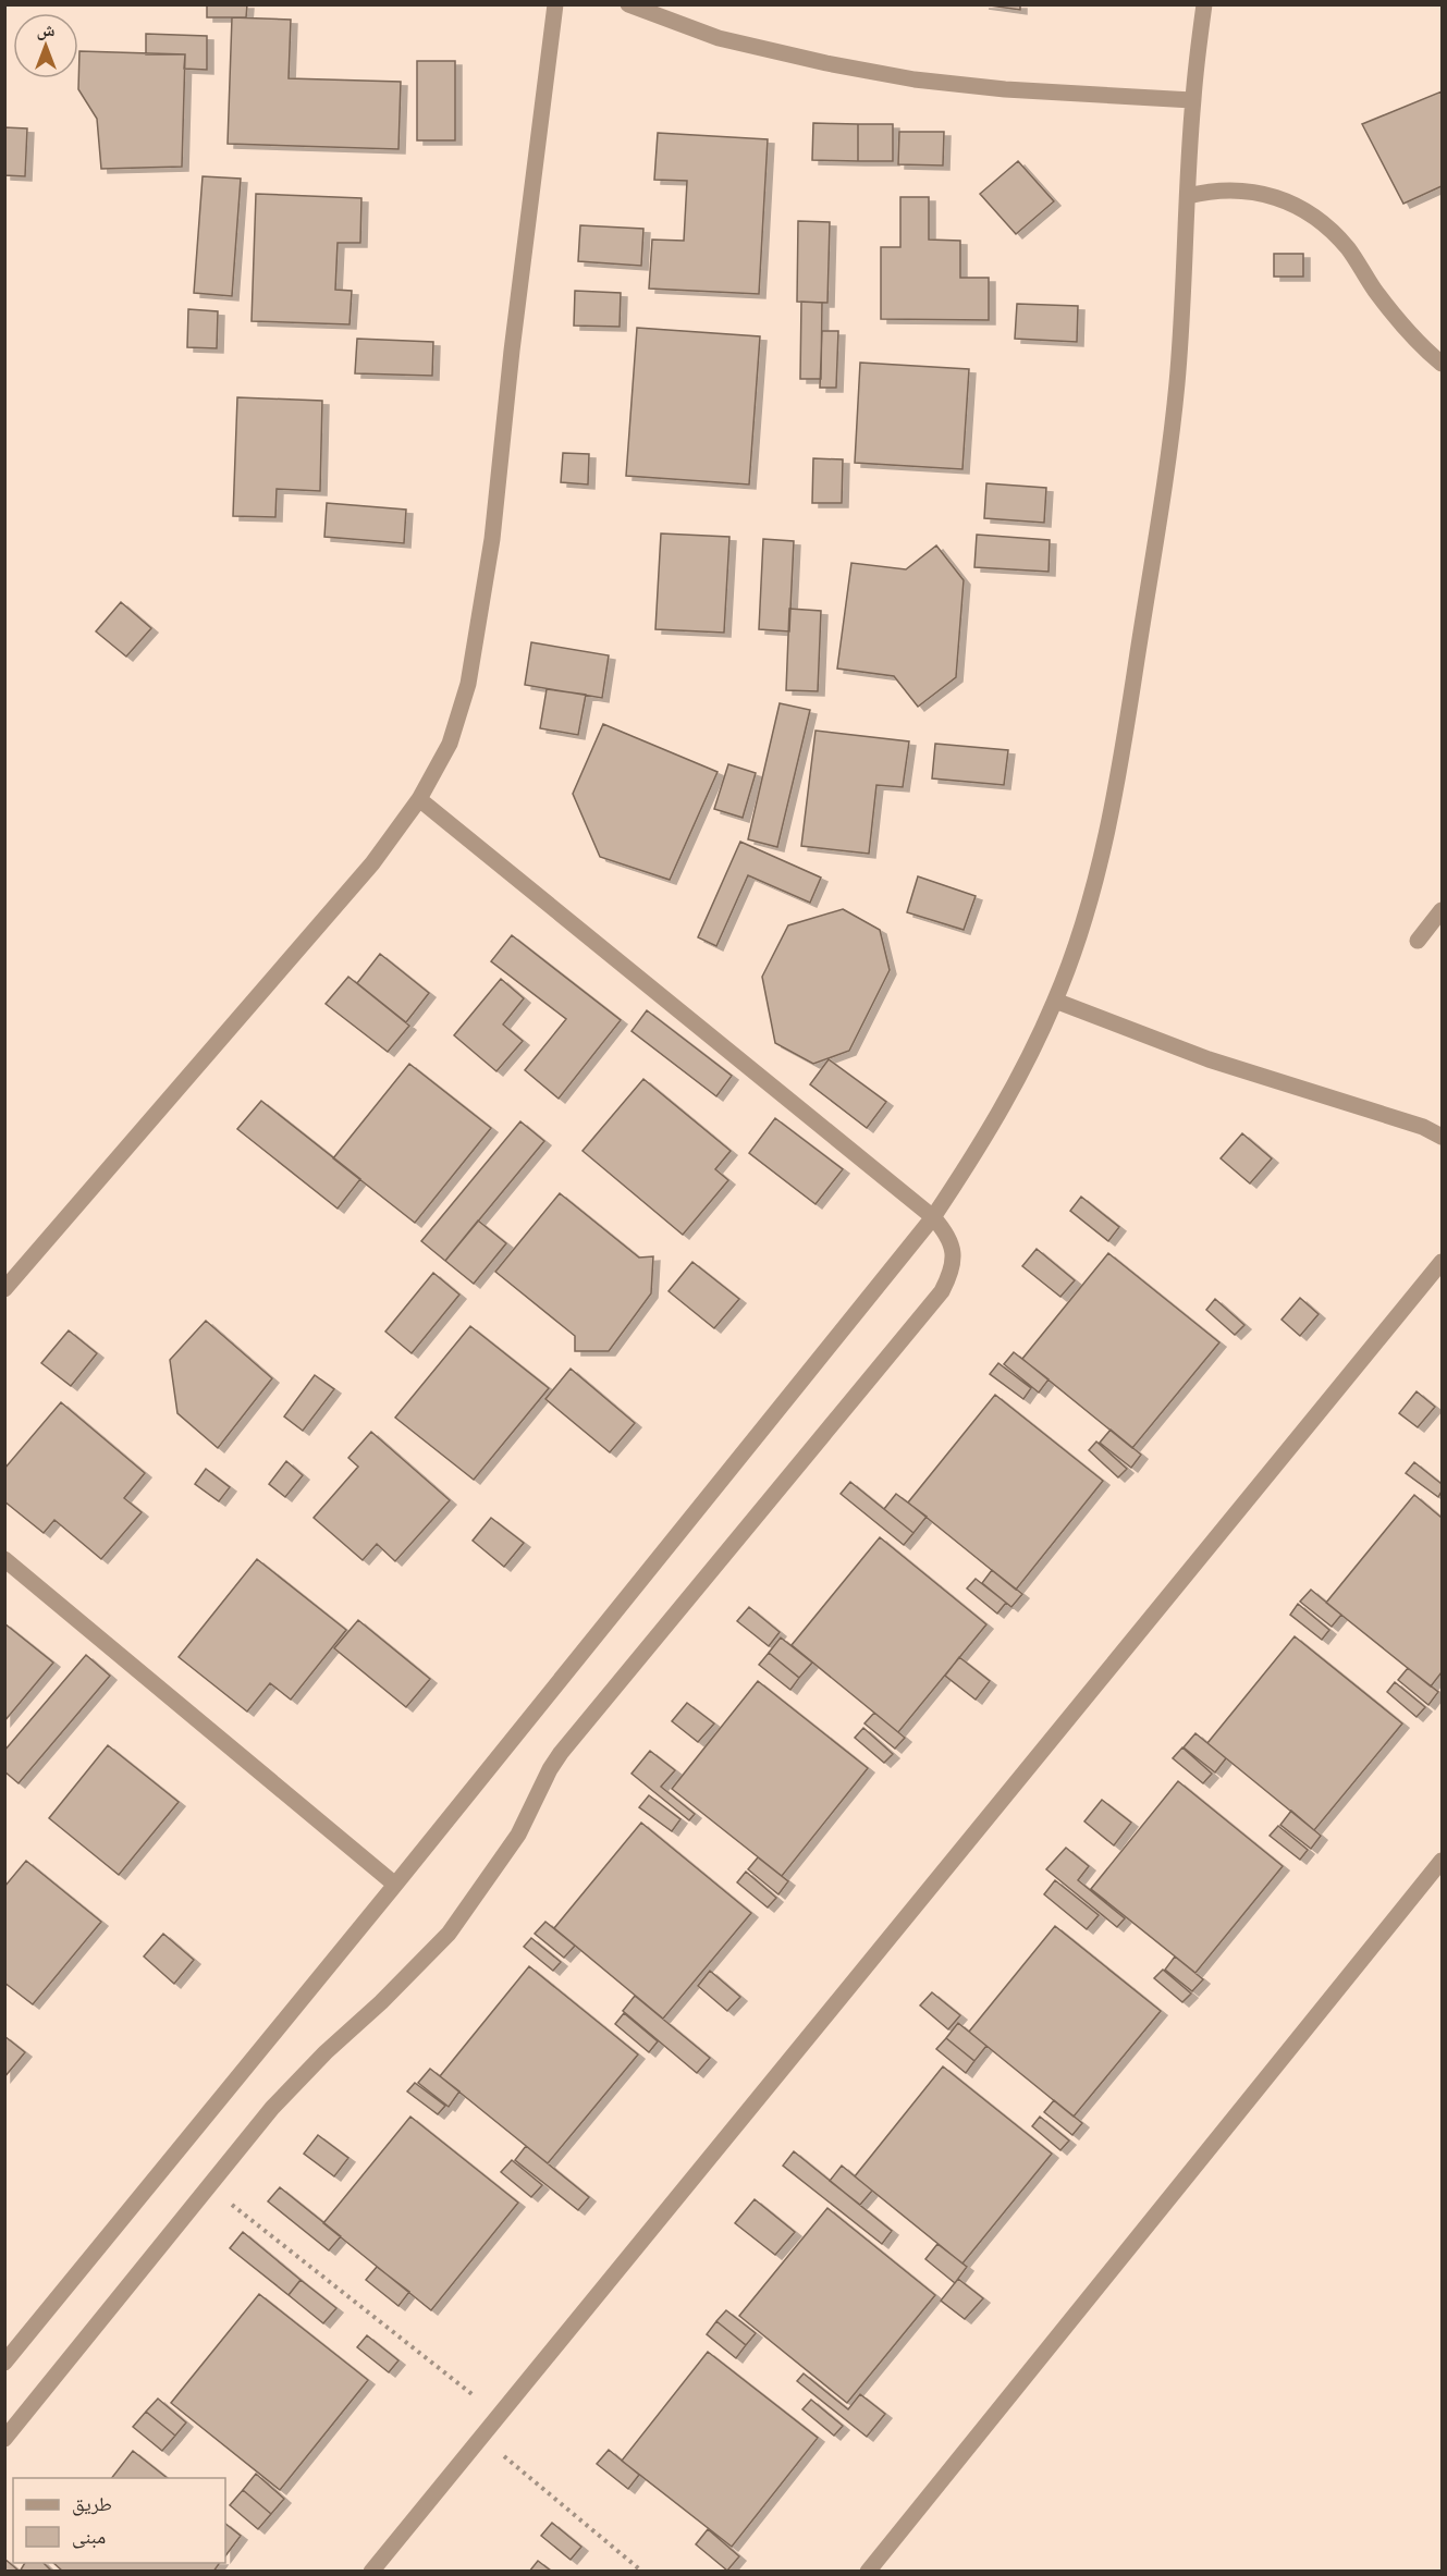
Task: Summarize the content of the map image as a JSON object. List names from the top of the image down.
{
  "legend": ["طريق", "مبنى"],
  "north": "top"
}
